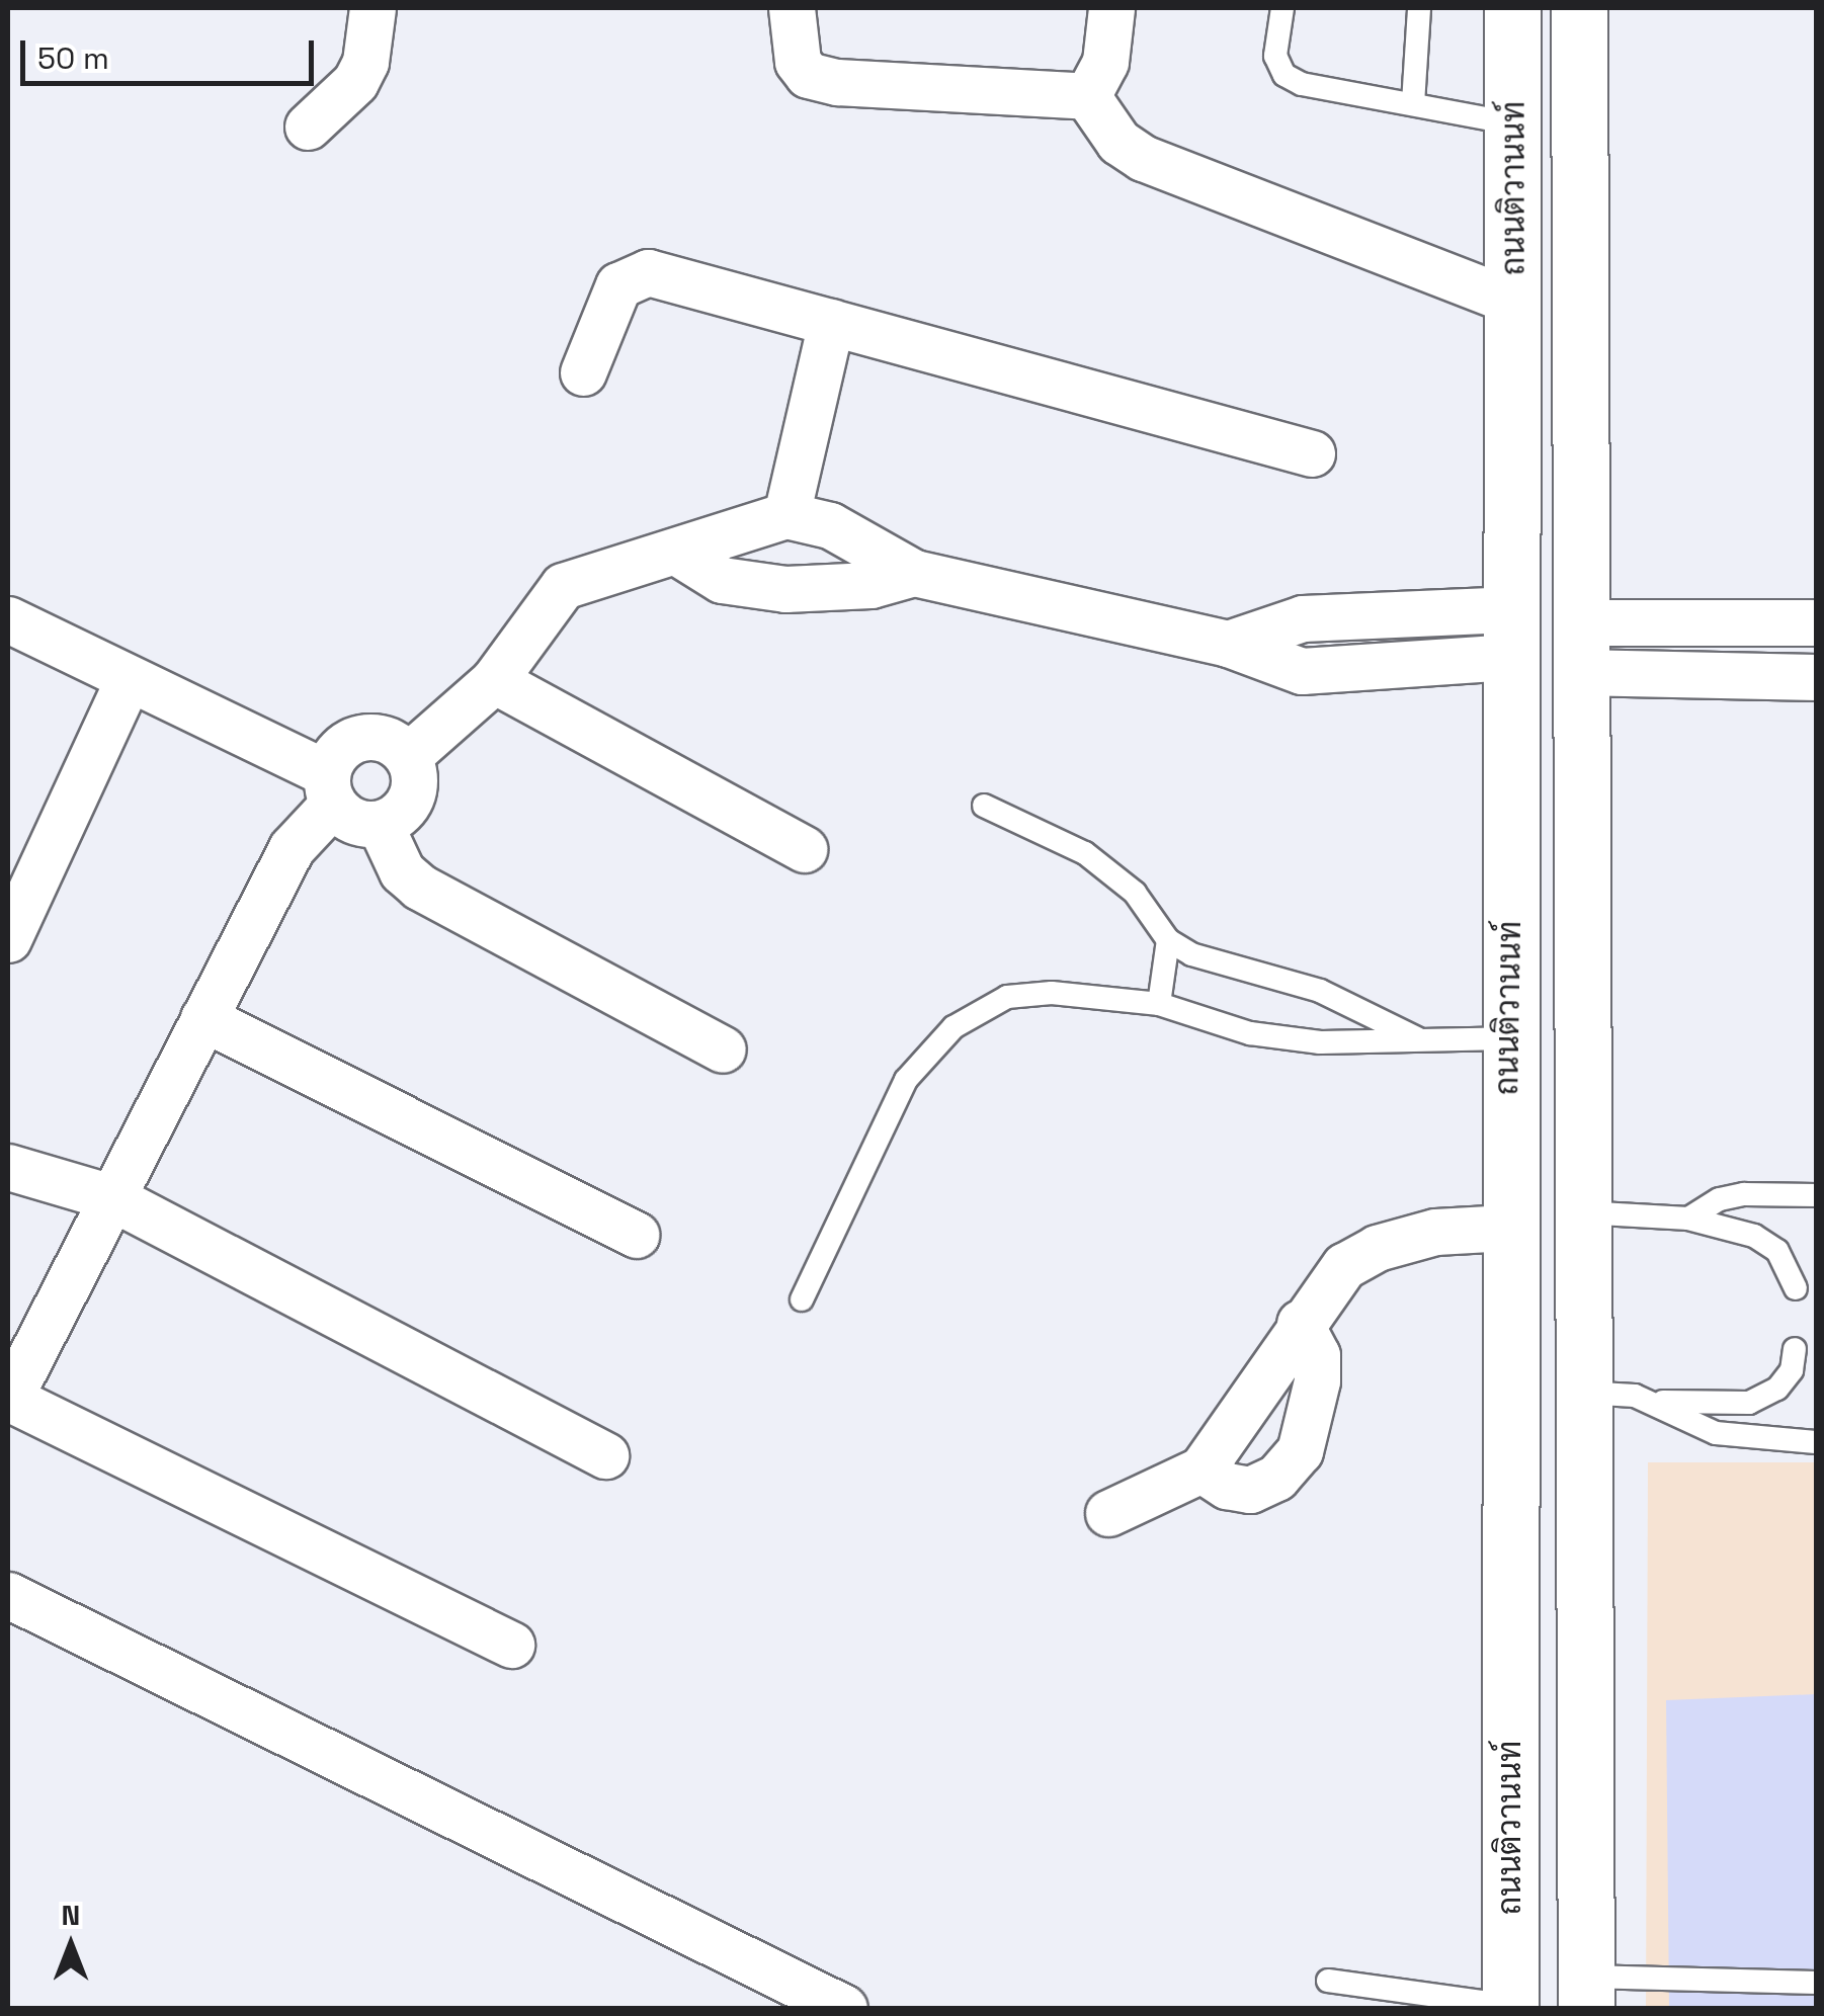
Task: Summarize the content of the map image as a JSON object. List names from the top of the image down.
{
  "streets": {
    "main road": ["ถนนติวานนท์"]
  },
  "scale_bar": "50 m",
  "north": "top"
}
